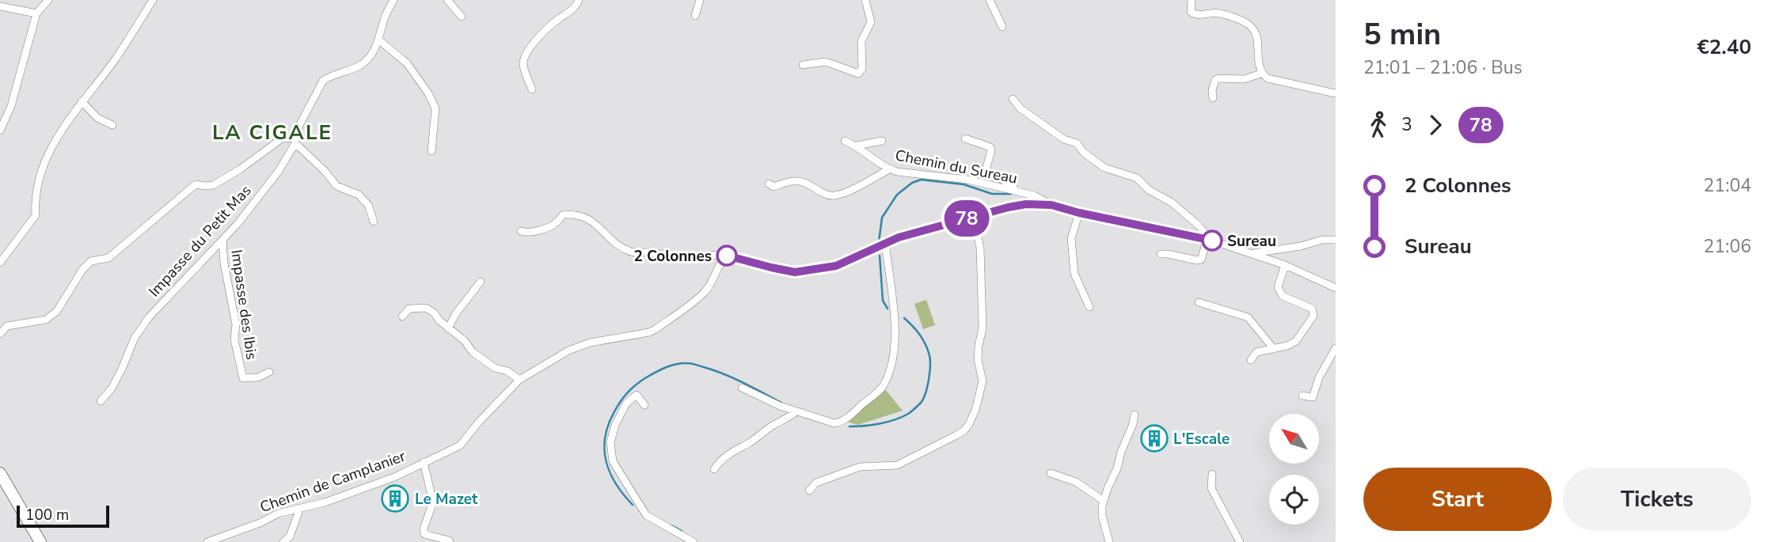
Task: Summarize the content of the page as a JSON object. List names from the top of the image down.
{
  "streets": {
    "street": [
      "Chemin du Sureau",
      "Impasse du Petit Mas",
      "Impasse des Ibis",
      "Chemin de Camplanier"
    ]
  },
  "crossings": [
    ["Impasse du Petit Mas", "Impasse des Ibis"]
  ],
  "districts": ["LA CIGALE"],
  "places": {
    "other": ["Sureau", "2 Colonnes"],
    "building": ["L'Escale", "Le Mazet"]
  },
  "lines": ["bus line 78"],
  "scale_bar": "100 m",
  "north": "top left",
  "page": {
    "on_map": "78",
    "heading": ["5 min", "21:01 – 21:06 · Bus", "€2.40"],
    "legs": ["3", "78"],
    "list": [
      {
        "name": "2 Colonnes",
        "value": "21:04"
      },
      {
        "name": "Sureau",
        "value": "21:06"
      }
    ],
    "buttons": ["Start", "Tickets"],
    "scale": "100 m"
  }
}
